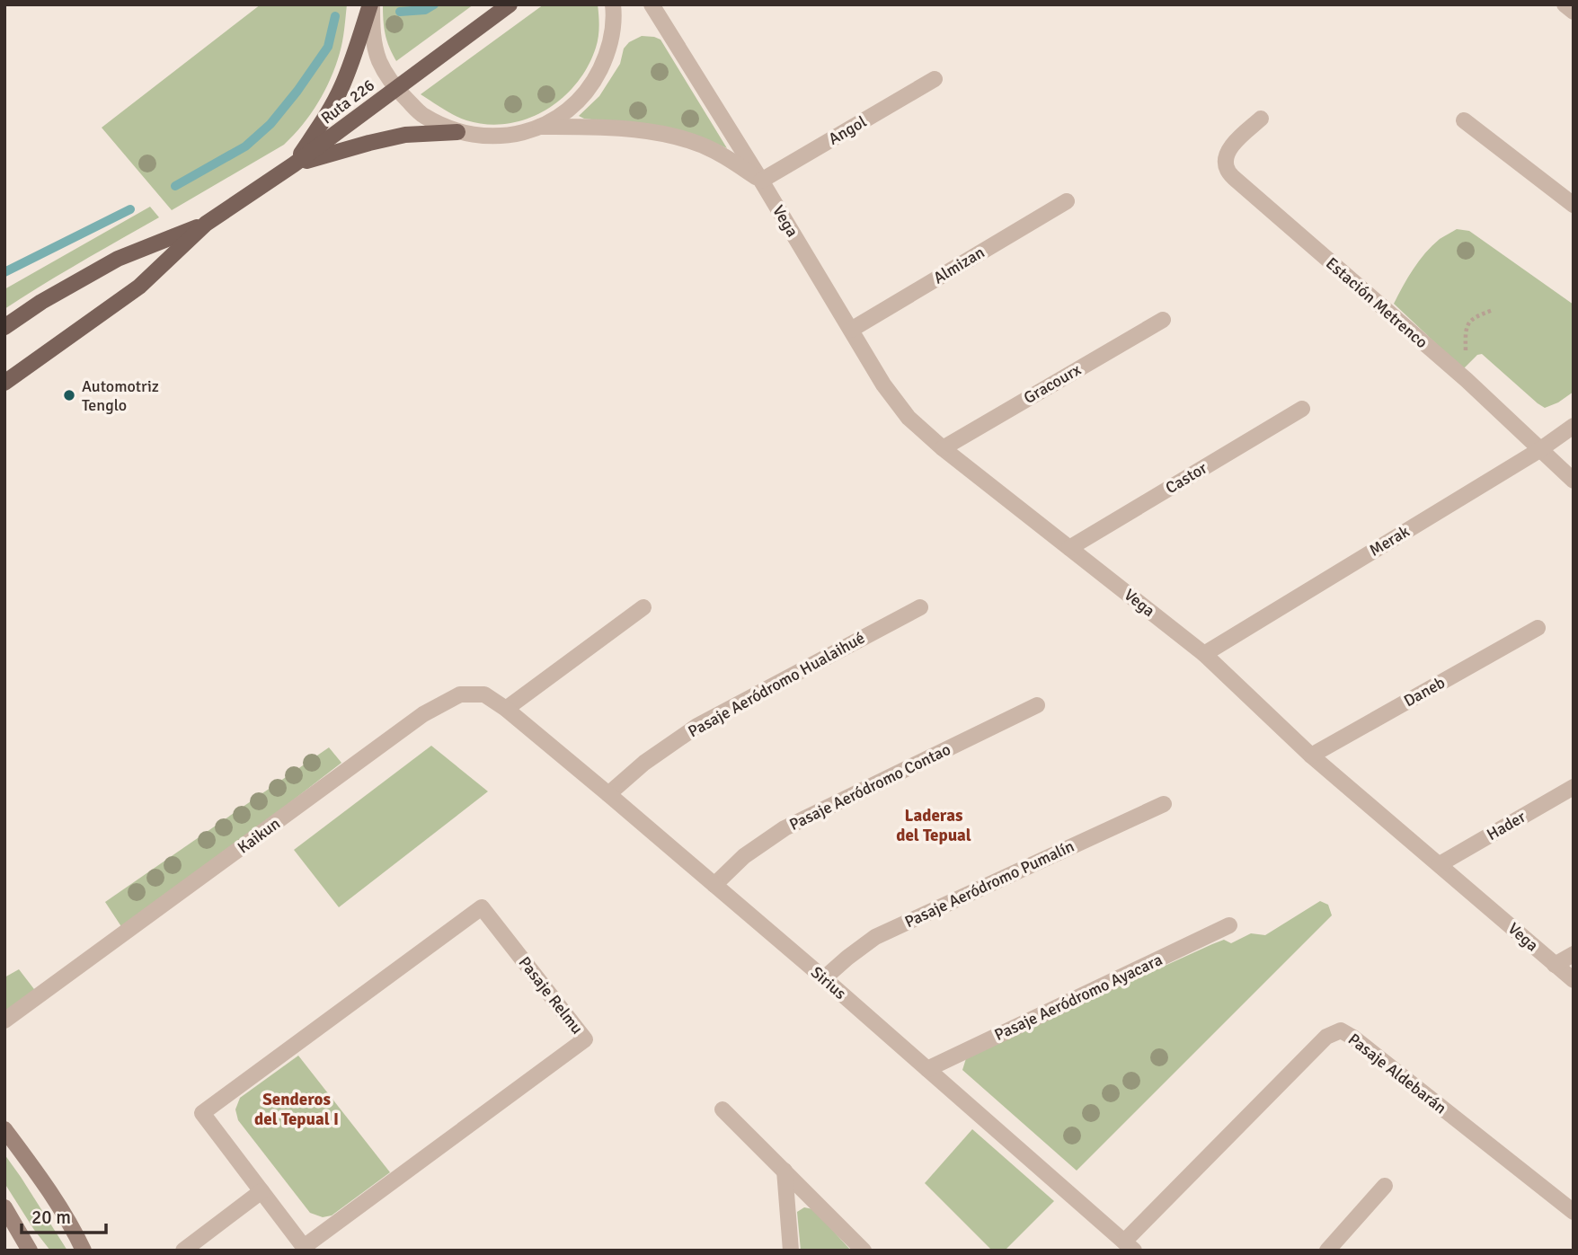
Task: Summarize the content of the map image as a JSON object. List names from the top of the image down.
{
  "streets": {
    "main road": ["Ruta 226"],
    "street": [
      "Angol",
      "Vega",
      "Almizan",
      "Estación Metrenco",
      "Gracourx",
      "Castor",
      "Merak",
      "Pasaje Aeródromo Hualaihué",
      "Daneb",
      "Pasaje Aeródromo Contao",
      "Hader",
      "Kaikun",
      "Pasaje Aeródromo Pumalín",
      "Sirius",
      "Pasaje Relmu",
      "Pasaje Aeródromo Ayacara",
      "Pasaje Aldebarán"
    ]
  },
  "crossings": [
    ["Angol", "Vega"],
    ["Vega", "Almizan"],
    ["Vega", "Gracourx"],
    ["Vega", "Castor"],
    ["Vega", "Merak"],
    ["Vega", "Daneb"],
    ["Vega", "Hader"],
    ["Estación Metrenco", "Merak"],
    ["Pasaje Aeródromo Hualaihué", "Sirius"],
    ["Pasaje Aeródromo Contao", "Sirius"],
    ["Kaikun", "Sirius"],
    ["Pasaje Aeródromo Pumalín", "Sirius"],
    ["Sirius", "Pasaje Aeródromo Ayacara"],
    ["Sirius", "Pasaje Aldebarán"]
  ],
  "districts": ["Laderas del Tepual", "Senderos del Tepual I"],
  "places": ["Automotriz Tenglo"],
  "scale_bar": "20 m"
}
